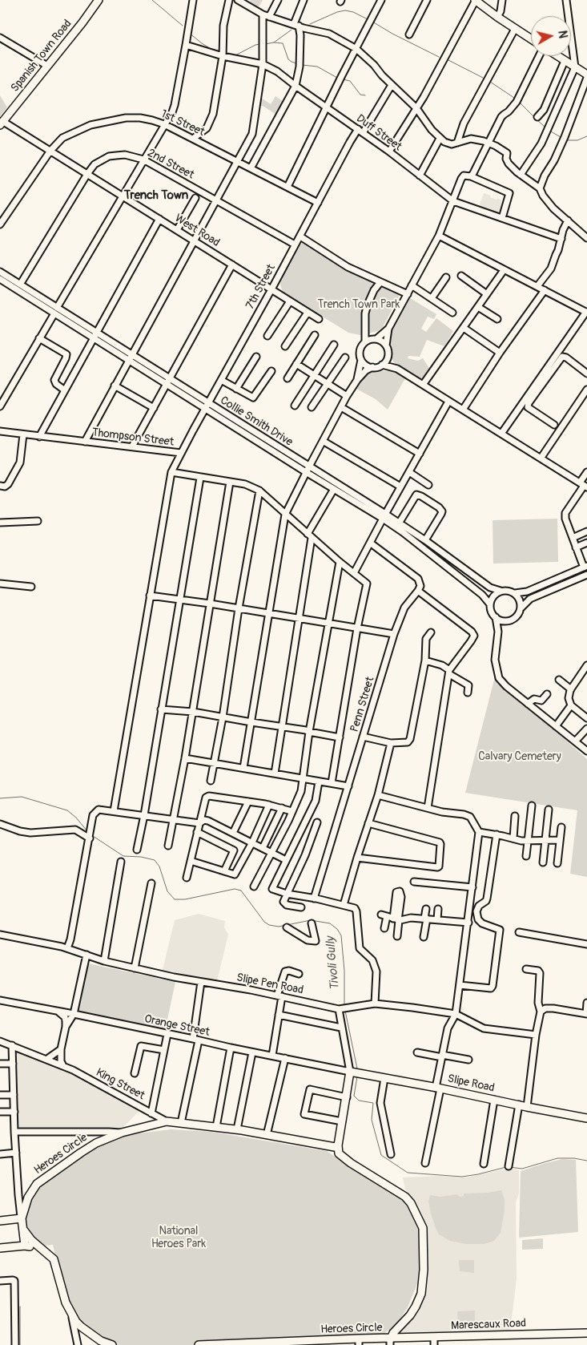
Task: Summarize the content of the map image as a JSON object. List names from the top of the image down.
{
  "streets": {
    "main road": [
      "Spanish Town Road",
      "Slipe Road",
      "Heroes Circle",
      "Marescaux Road"
    ],
    "street": [
      "1st Street",
      "Duff Street",
      "2nd Street",
      "West Road",
      "7th Street",
      "Collie Smith Drive",
      "Thompson Street",
      "Penn Street",
      "Slipe Pen Road",
      "Orange Street",
      "King Street"
    ]
  },
  "crossings": [
    ["Spanish Town Road", "West Road"],
    ["1st Street", "West Road"],
    ["1st Street", "7th Street"],
    ["Duff Street", "7th Street"],
    ["2nd Street", "West Road"],
    ["2nd Street", "7th Street"],
    ["2nd Street", "Collie Smith Drive"],
    ["West Road", "7th Street"],
    ["7th Street", "Collie Smith Drive"],
    ["7th Street", "Thompson Street"],
    ["Orange Street", "Slipe Road"],
    ["King Street", "Heroes Circle"],
    ["Heroes Circle", "Marescaux Road"]
  ],
  "districts": ["Trench Town"],
  "water": ["Tivoli Gully"],
  "parks": ["Trench Town Park", "Calvary Cemetery", "National Heroes Park"],
  "north": "right"
}
